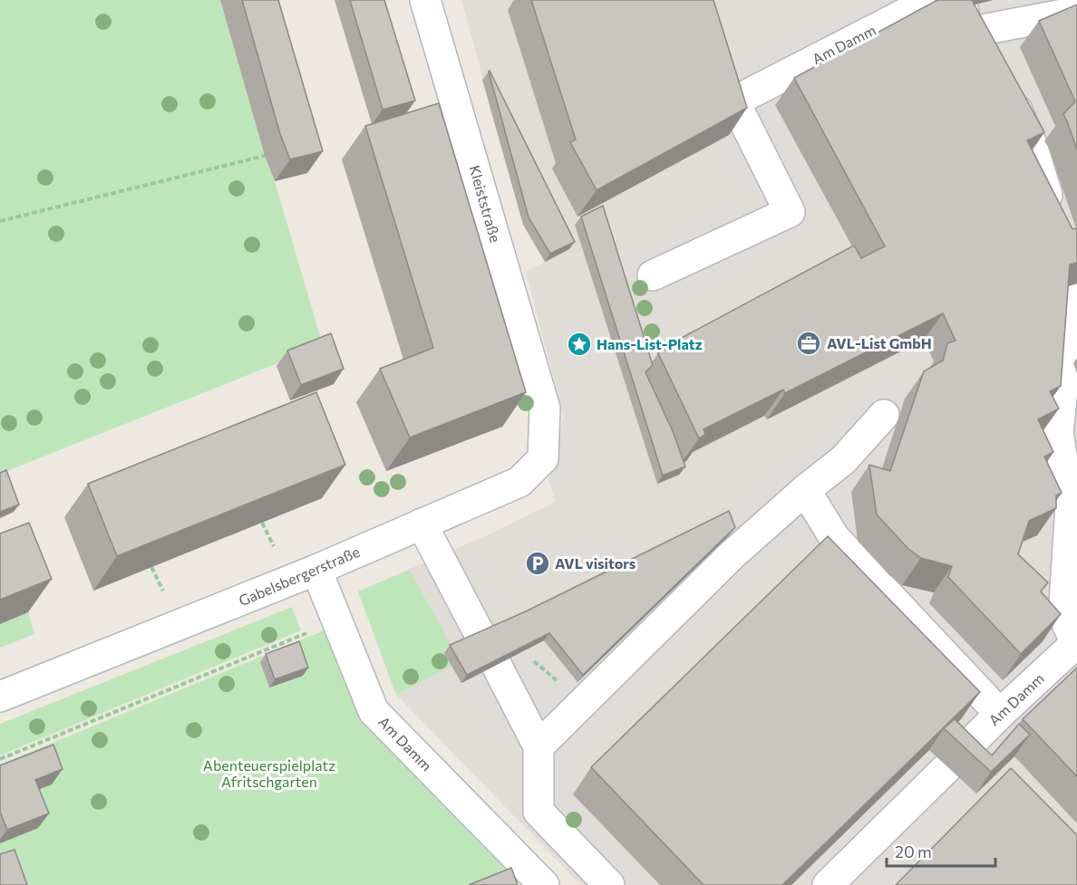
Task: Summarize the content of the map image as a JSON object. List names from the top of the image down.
{
  "streets": {
    "street": ["Am Damm", "Kleiststraße", "Gabelsbergerstraße"]
  },
  "crossings": [
    ["Am Damm", "Gabelsbergerstraße"],
    ["Kleiststraße", "Gabelsbergerstraße"]
  ],
  "parks": ["Abenteuerspielplatz Afritschgarten"],
  "places": {
    "office": ["AVL-List GmbH"],
    "place": ["Hans-List-Platz"],
    "parking": ["AVL visitors"]
  },
  "scale_bar": "20 m"
}
